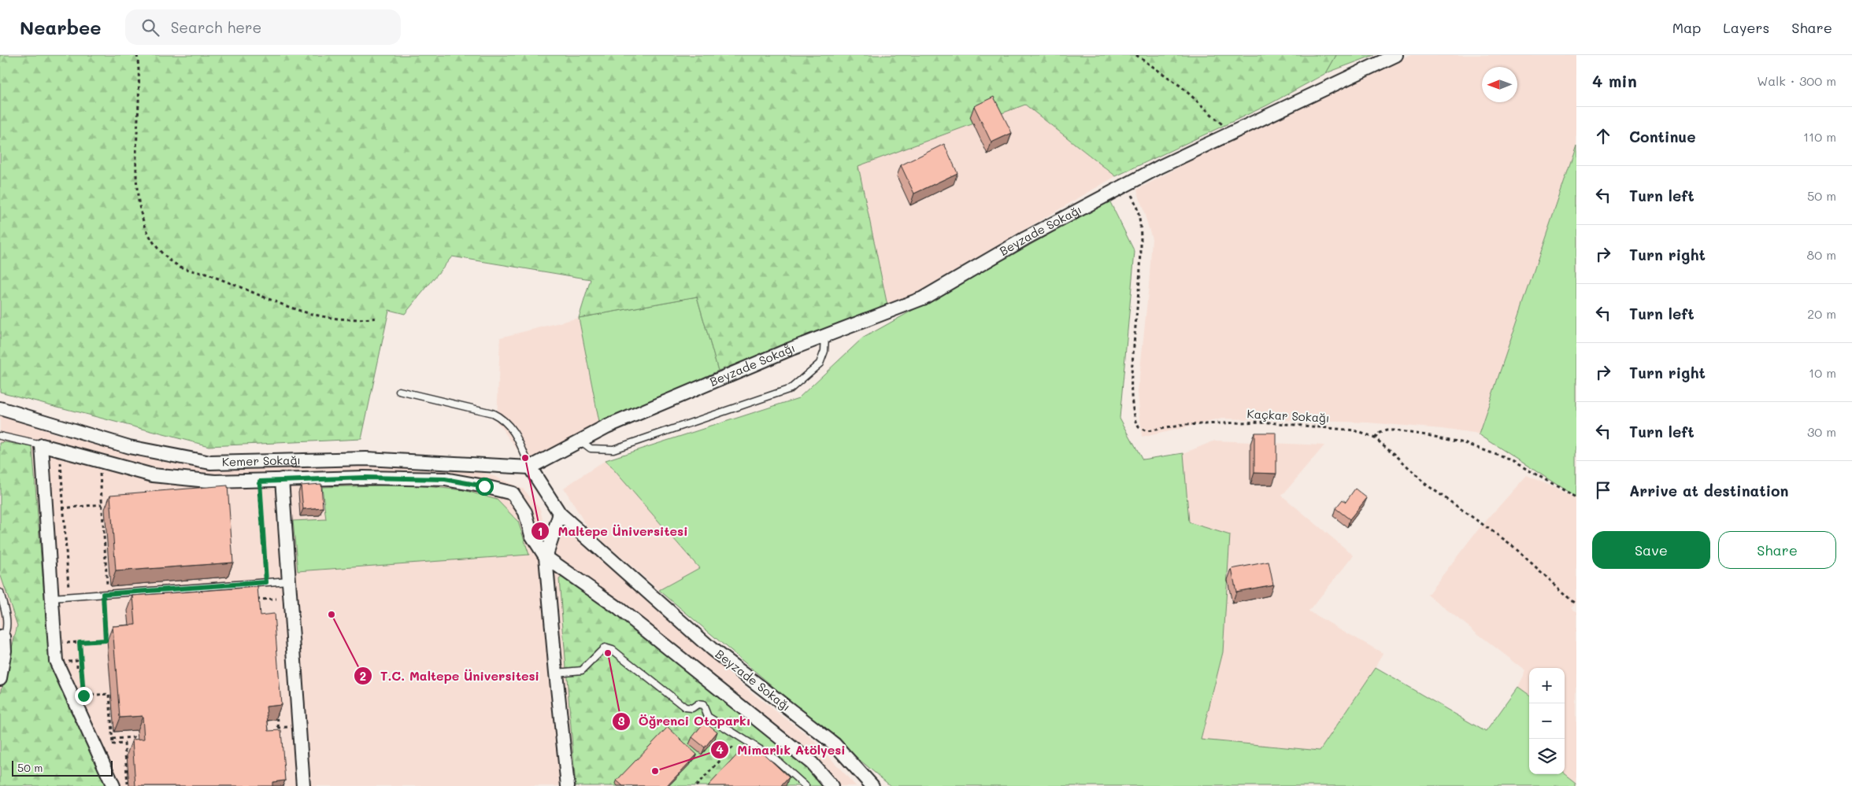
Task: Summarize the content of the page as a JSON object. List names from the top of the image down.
{
  "streets": {
    "street": ["Beyzade Sokağı", "Kemer Sokağı"],
    "path": ["Kaçkar Sokağı"]
  },
  "crossings": [
    ["Beyzade Sokağı", "Kaçkar Sokağı"],
    ["Beyzade Sokağı", "Kemer Sokağı"]
  ],
  "places": [
    "Maltepe Üniversitesi",
    "T.C. Maltepe Üniversitesi",
    "Öğrenci Otoparkı",
    "Mimarlık Atölyesi"
  ],
  "scale_bar": "50 m",
  "north": "left",
  "page": {
    "header": "Nearbee",
    "search": "Search here",
    "nav": ["Map", "Layers", "Share"],
    "heading": ["4 min", "Walk · 300 m"],
    "list": [
      ["Continue", "110 m"],
      ["Turn left", "50 m"],
      ["Turn right", "80 m"],
      ["Turn left", "20 m"],
      ["Turn right", "10 m"],
      ["Turn left", "30 m"],
      "Arrive at destination"
    ],
    "buttons": ["Save", "Share"],
    "map_buttons": ["+", "−"],
    "scale": "50 m"
  }
}
